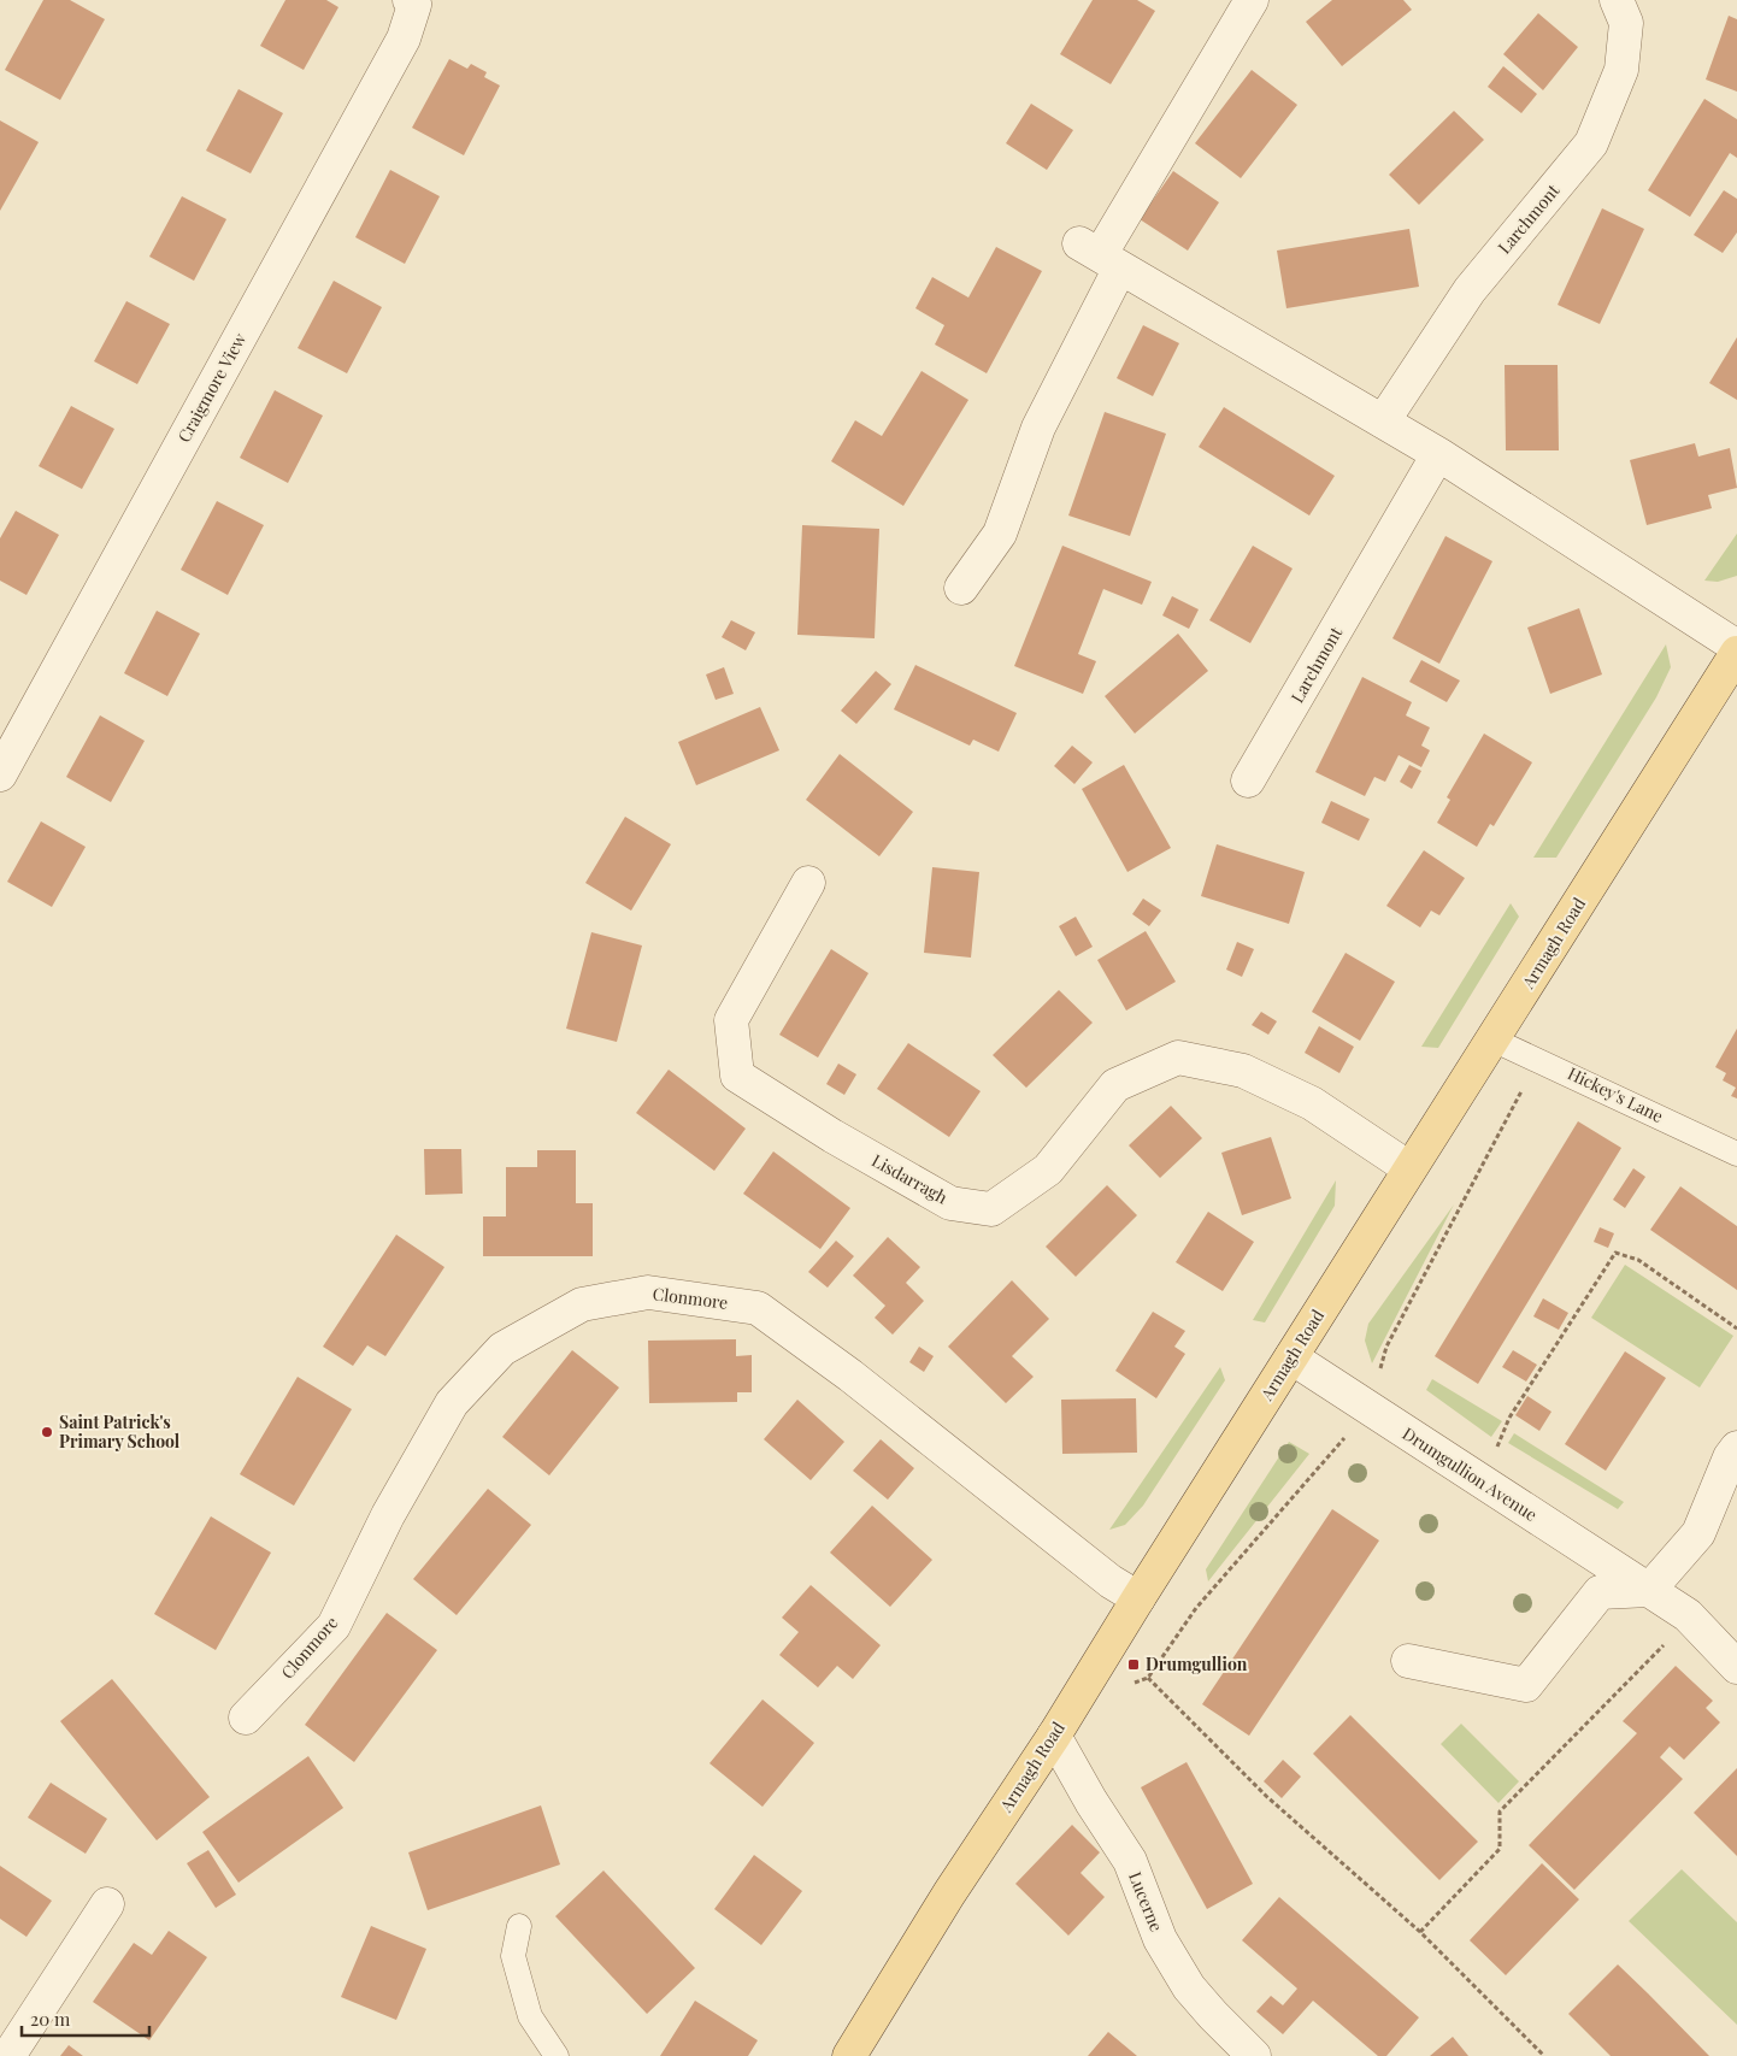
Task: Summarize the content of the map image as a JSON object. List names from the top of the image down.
{
  "streets": {
    "main road": ["Armagh Road"],
    "street": [
      "Larchmont",
      "Craigmore View",
      "Lisdarragh",
      "Clonmore",
      "Drumgullion Avenue",
      "Lucerne"
    ],
    "lane": ["Hickey's Lane"]
  },
  "crossings": [
    ["Armagh Road", "Hickey's Lane"],
    ["Armagh Road", "Lisdarragh"],
    ["Armagh Road", "Clonmore"],
    ["Armagh Road", "Drumgullion Avenue"],
    ["Armagh Road", "Lucerne"]
  ],
  "places": {
    "other": ["Saint Patrick's Primary School"],
    "transit": ["Drumgullion"]
  },
  "scale_bar": "20 m"
}
